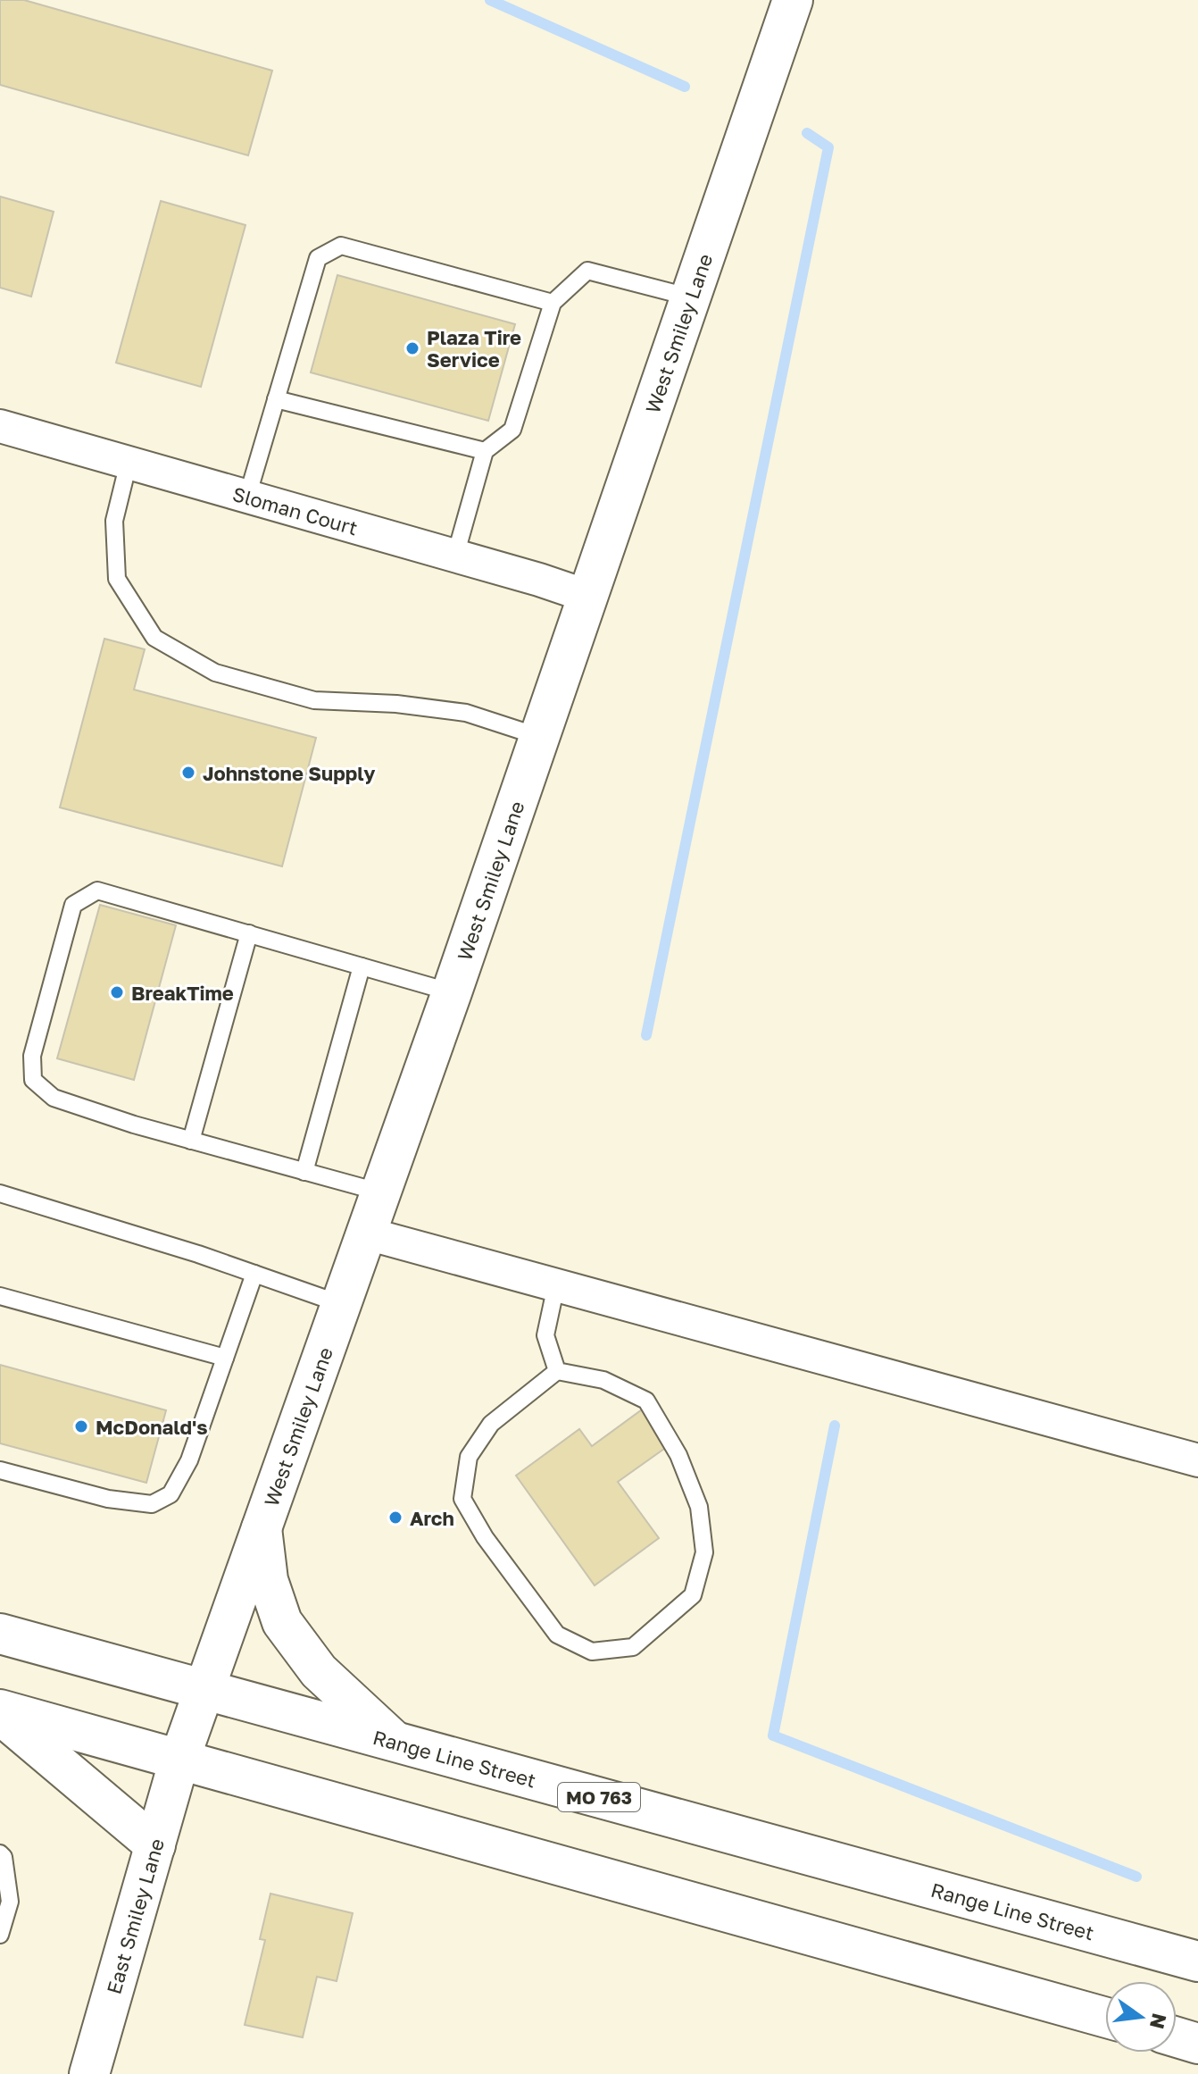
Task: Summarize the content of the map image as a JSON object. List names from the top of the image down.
{
  "streets": {
    "main road": [
      "West Smiley Lane",
      "Range Line Street",
      "MO 763",
      "East Smiley Lane"
    ],
    "street": ["Sloman Court"]
  },
  "crossings": [
    ["West Smiley Lane", "Sloman Court"],
    ["West Smiley Lane", "Range Line Street"],
    ["West Smiley Lane", "East Smiley Lane"]
  ],
  "places": [
    "Plaza Tire Service",
    "Johnstone Supply",
    "BreakTime",
    "McDonald's",
    "Arch"
  ],
  "north": "right"
}
